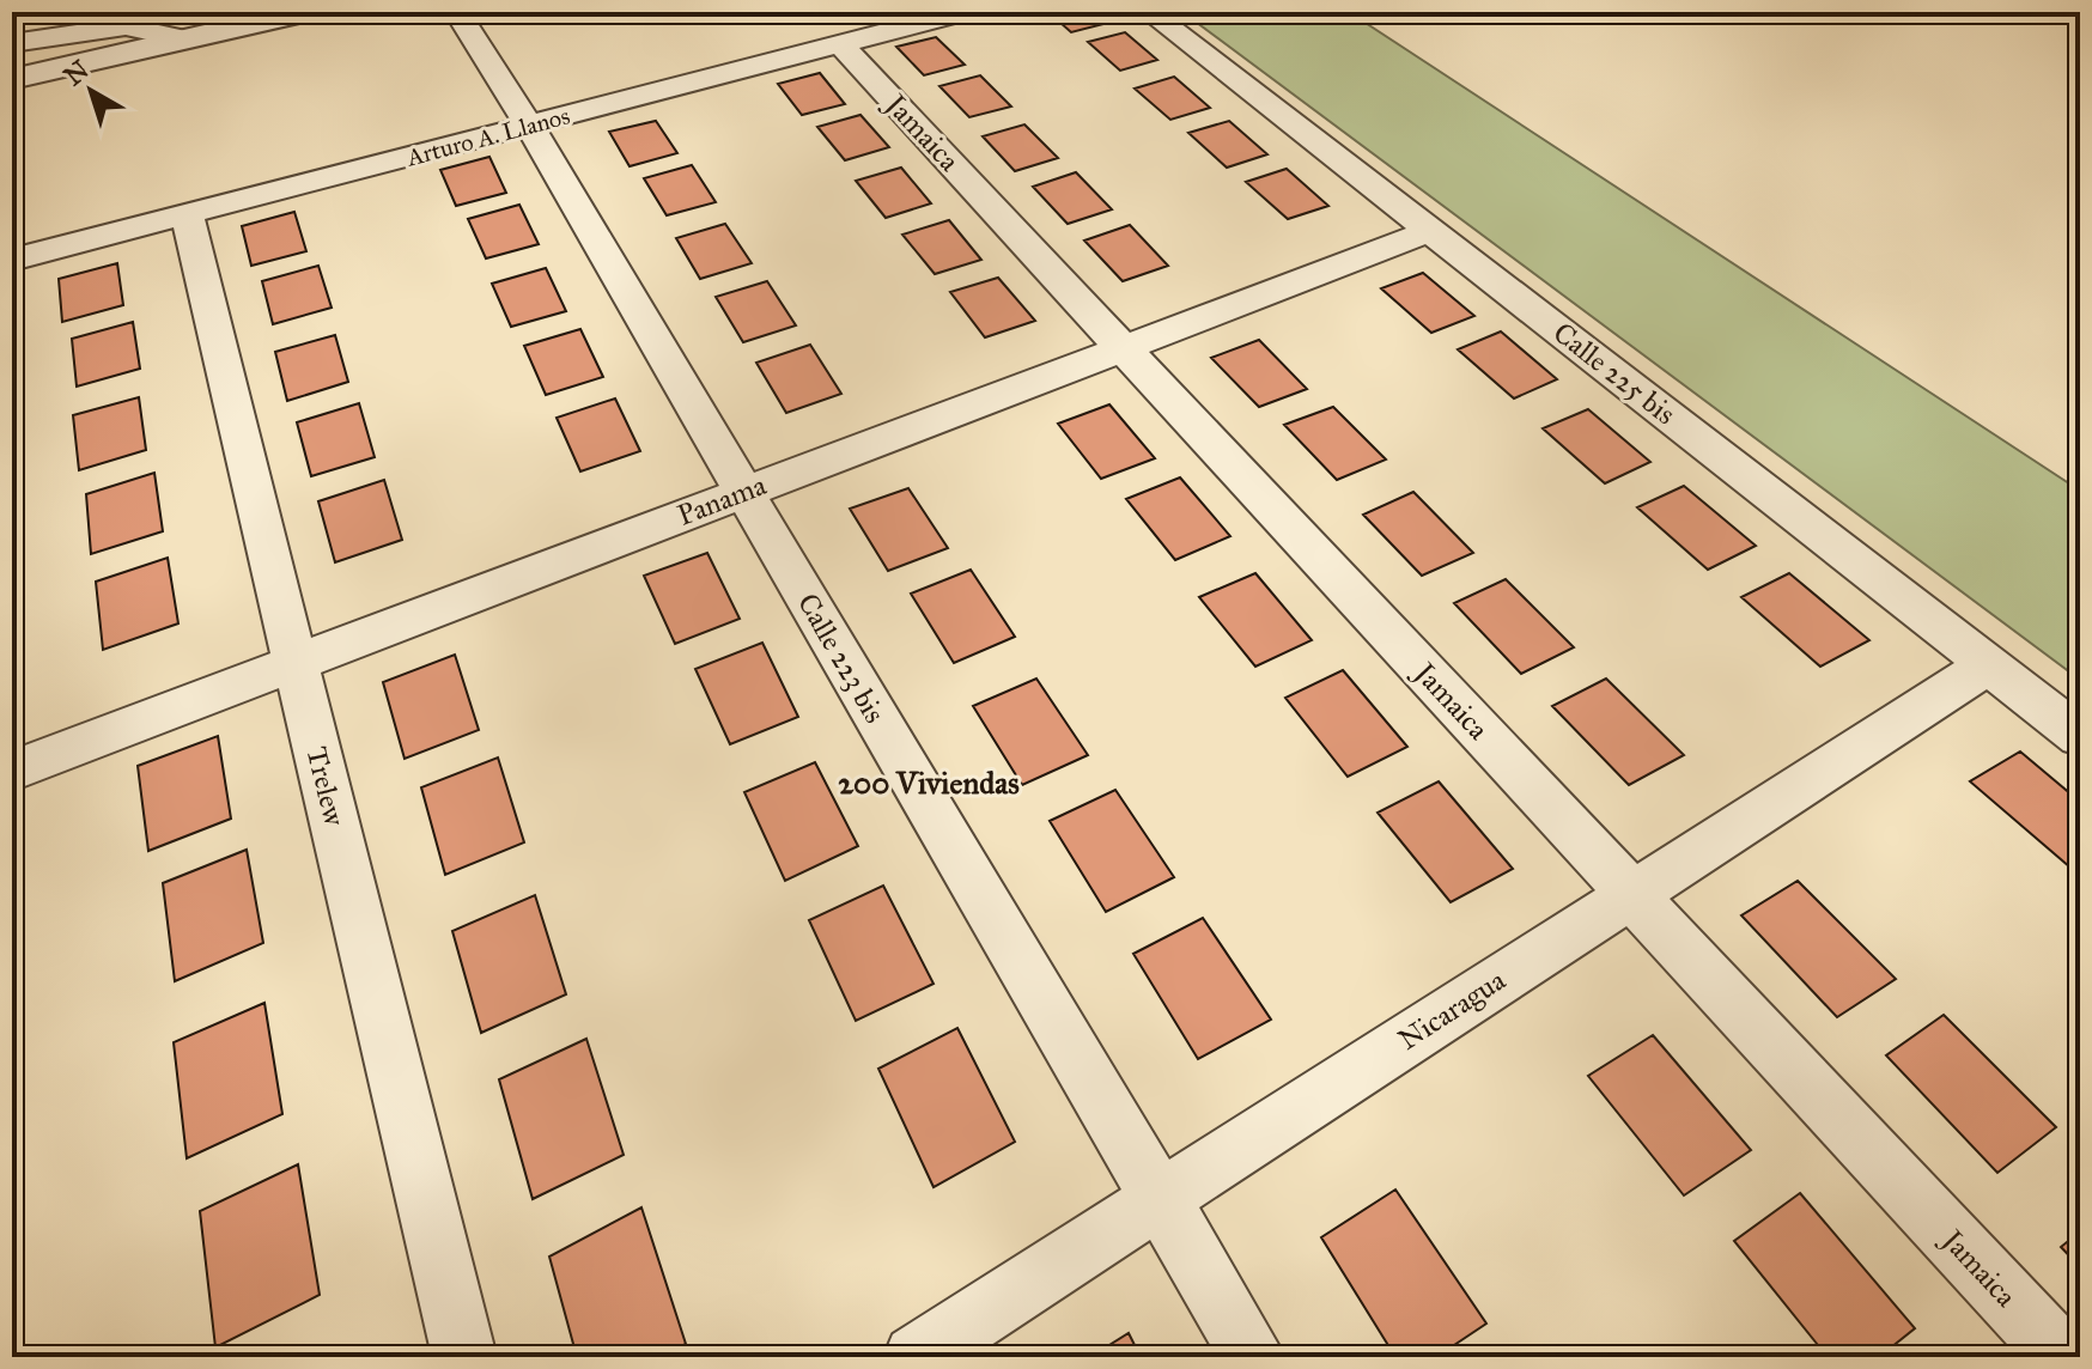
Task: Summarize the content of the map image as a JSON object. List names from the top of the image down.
{
  "streets": {
    "street": [
      "Jamaica",
      "Arturo A. Llanos",
      "Calle 225 bis",
      "Panama",
      "Calle 223 bis",
      "Trelew",
      "Nicaragua"
    ]
  },
  "crossings": [
    ["Jamaica", "Arturo A. Llanos"],
    ["Jamaica", "Panama"],
    ["Jamaica", "Nicaragua"],
    ["Arturo A. Llanos", "Calle 223 bis"],
    ["Arturo A. Llanos", "Trelew"],
    ["Calle 225 bis", "Panama"],
    ["Calle 225 bis", "Nicaragua"],
    ["Panama", "Calle 223 bis"],
    ["Panama", "Trelew"],
    ["Calle 223 bis", "Nicaragua"]
  ],
  "districts": ["200 Viviendas"],
  "north": "top left"
}
